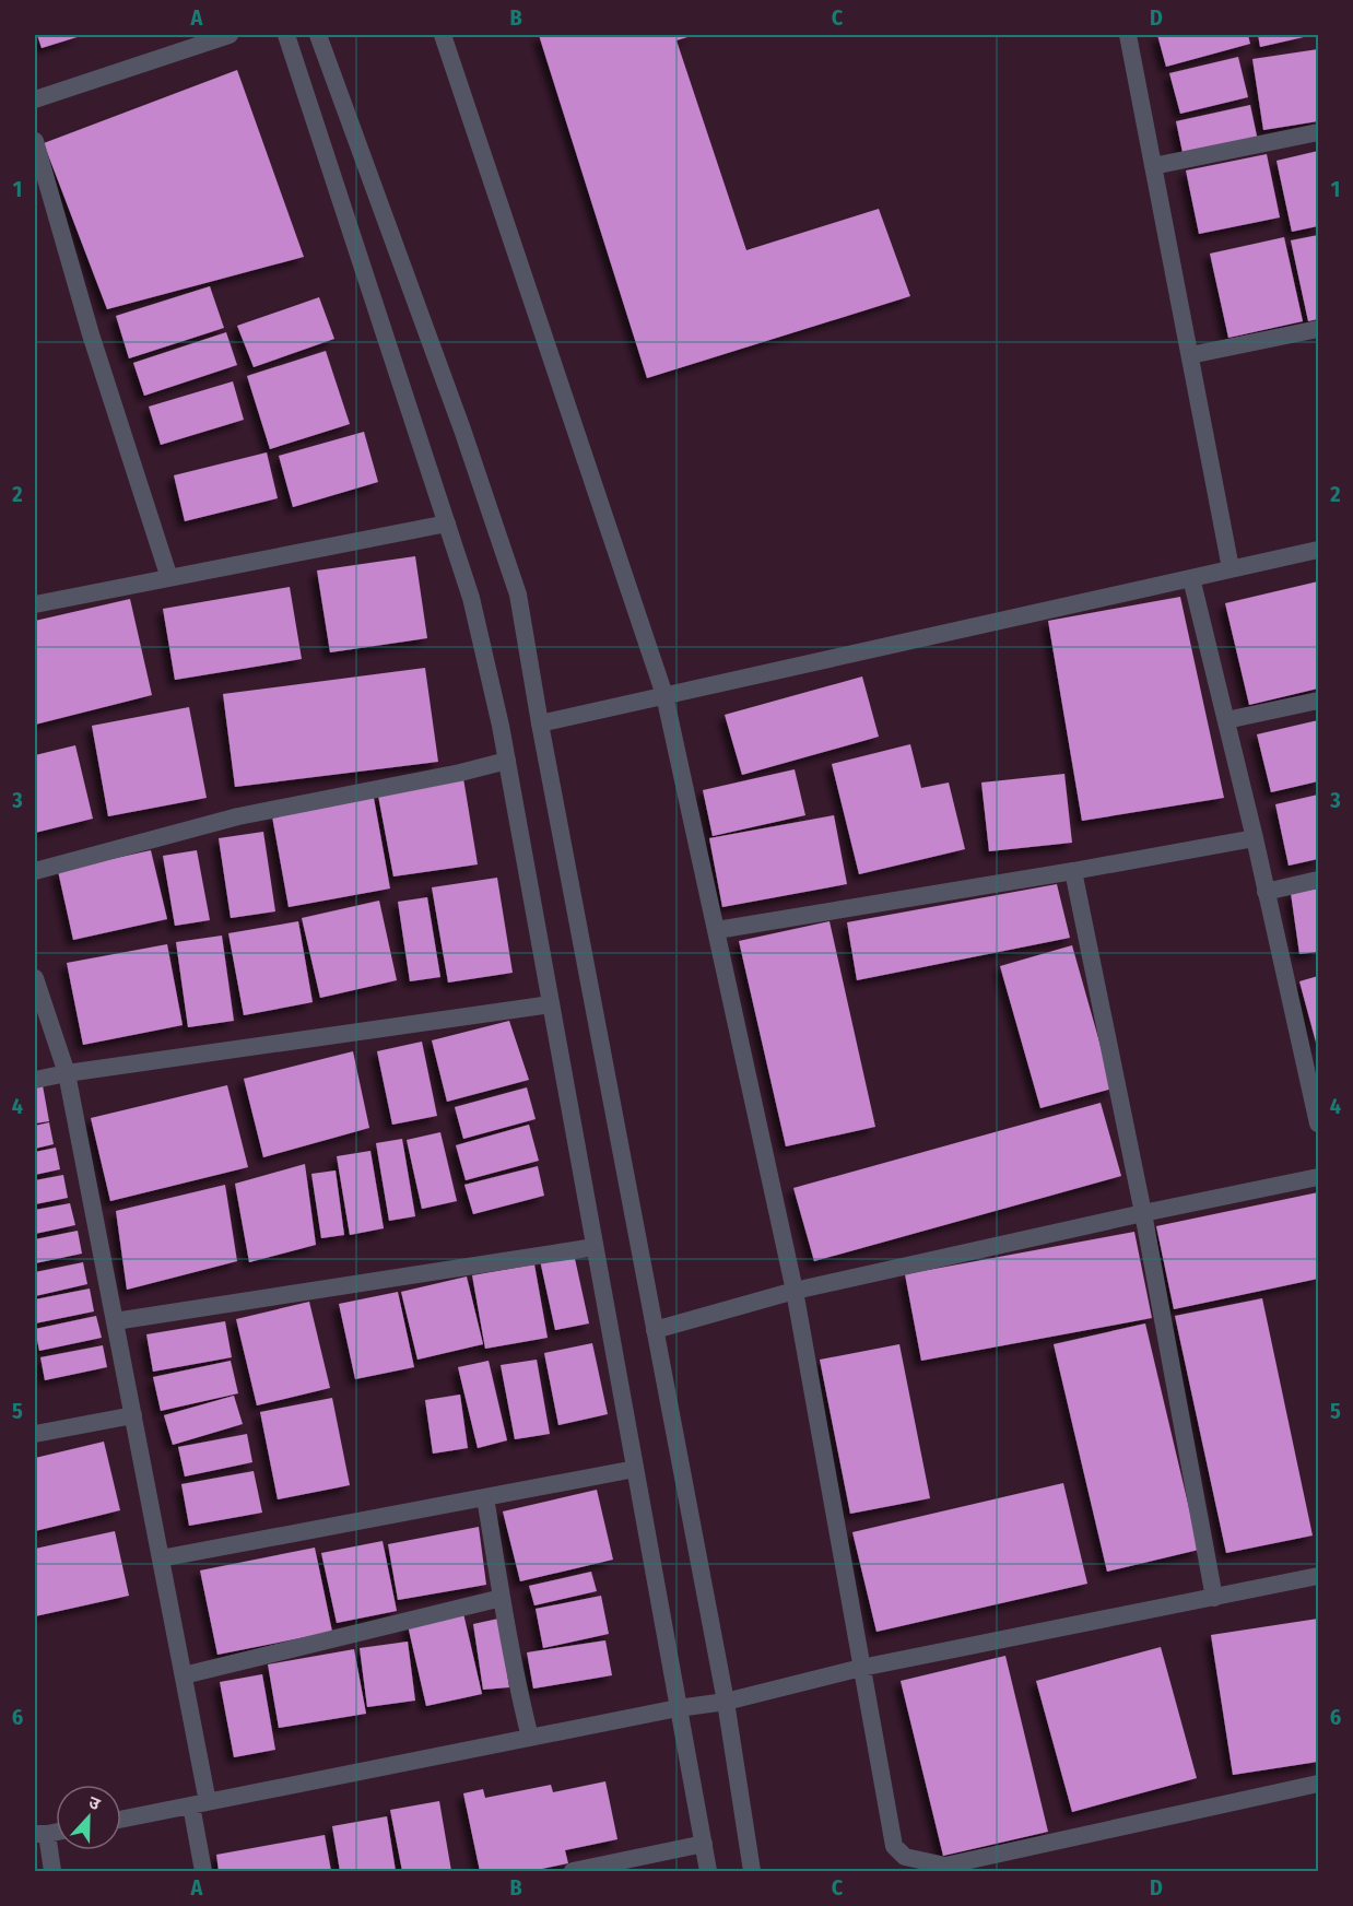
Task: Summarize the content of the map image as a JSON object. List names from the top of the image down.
{
  "north": "top",
  "grid": {
    "columns": [
      "A",
      "B",
      "C",
      "D"
    ],
    "rows": [
      "1",
      "2",
      "3",
      "4",
      "5",
      "6"
    ]
  }
}
